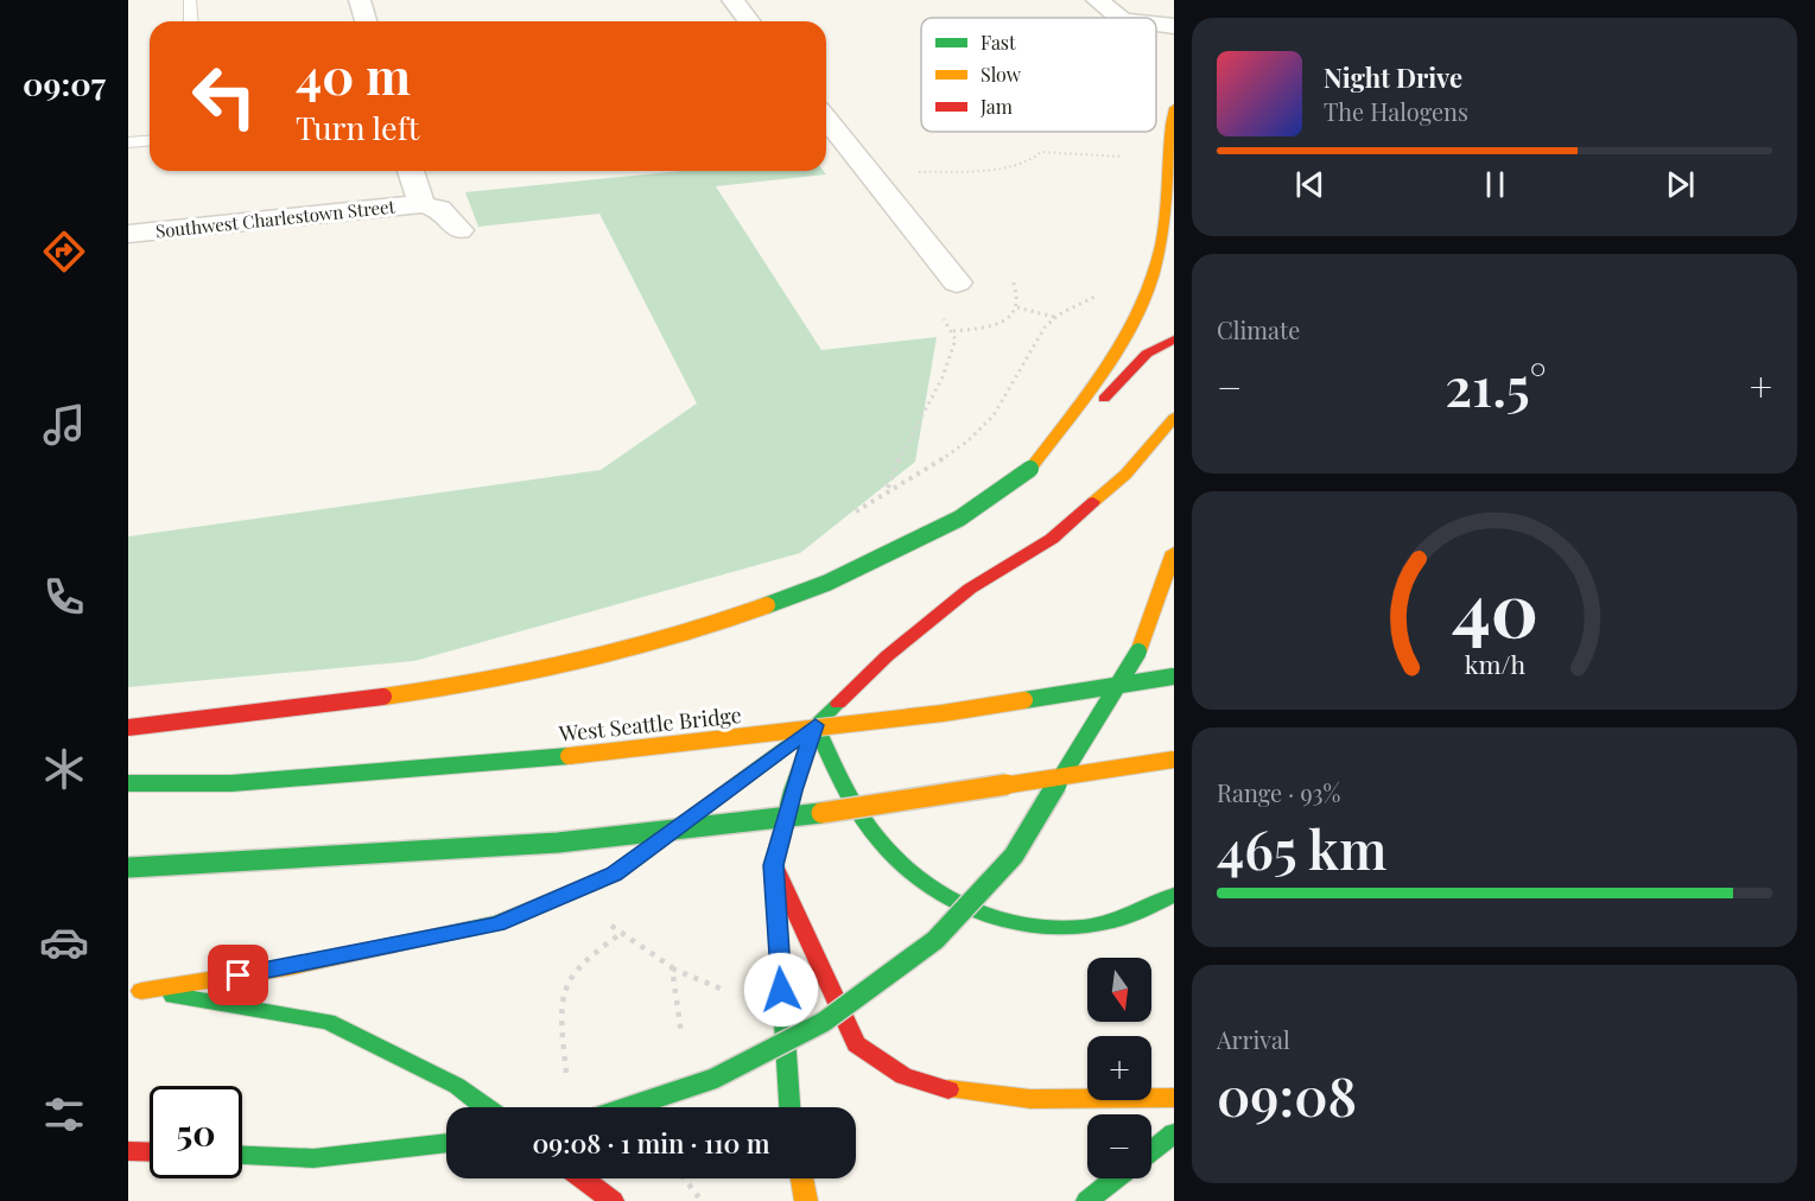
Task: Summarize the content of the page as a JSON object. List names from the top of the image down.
{
  "streets": {
    "main road": ["West Seattle Bridge"],
    "street": ["Southwest Charlestown Street"]
  },
  "legend": ["Fast", "Slow", "Jam"],
  "north": "bottom",
  "page": {
    "tabs": "09:07",
    "turn": ["40 m", "Turn left"],
    "song": ["Night Drive", "The Halogens"],
    "tile": [
      "Climate",
      ["Range · 93%", "465 km"],
      ["Arrival", "09:08"]
    ],
    "heat": ["−", "21.5°", "+"],
    "map_buttons": ["+", "−"],
    "limit": "50",
    "trip": "09:08 · 1 min · 110 m",
    "gauge": ["40", "km/h"]
  }
}
